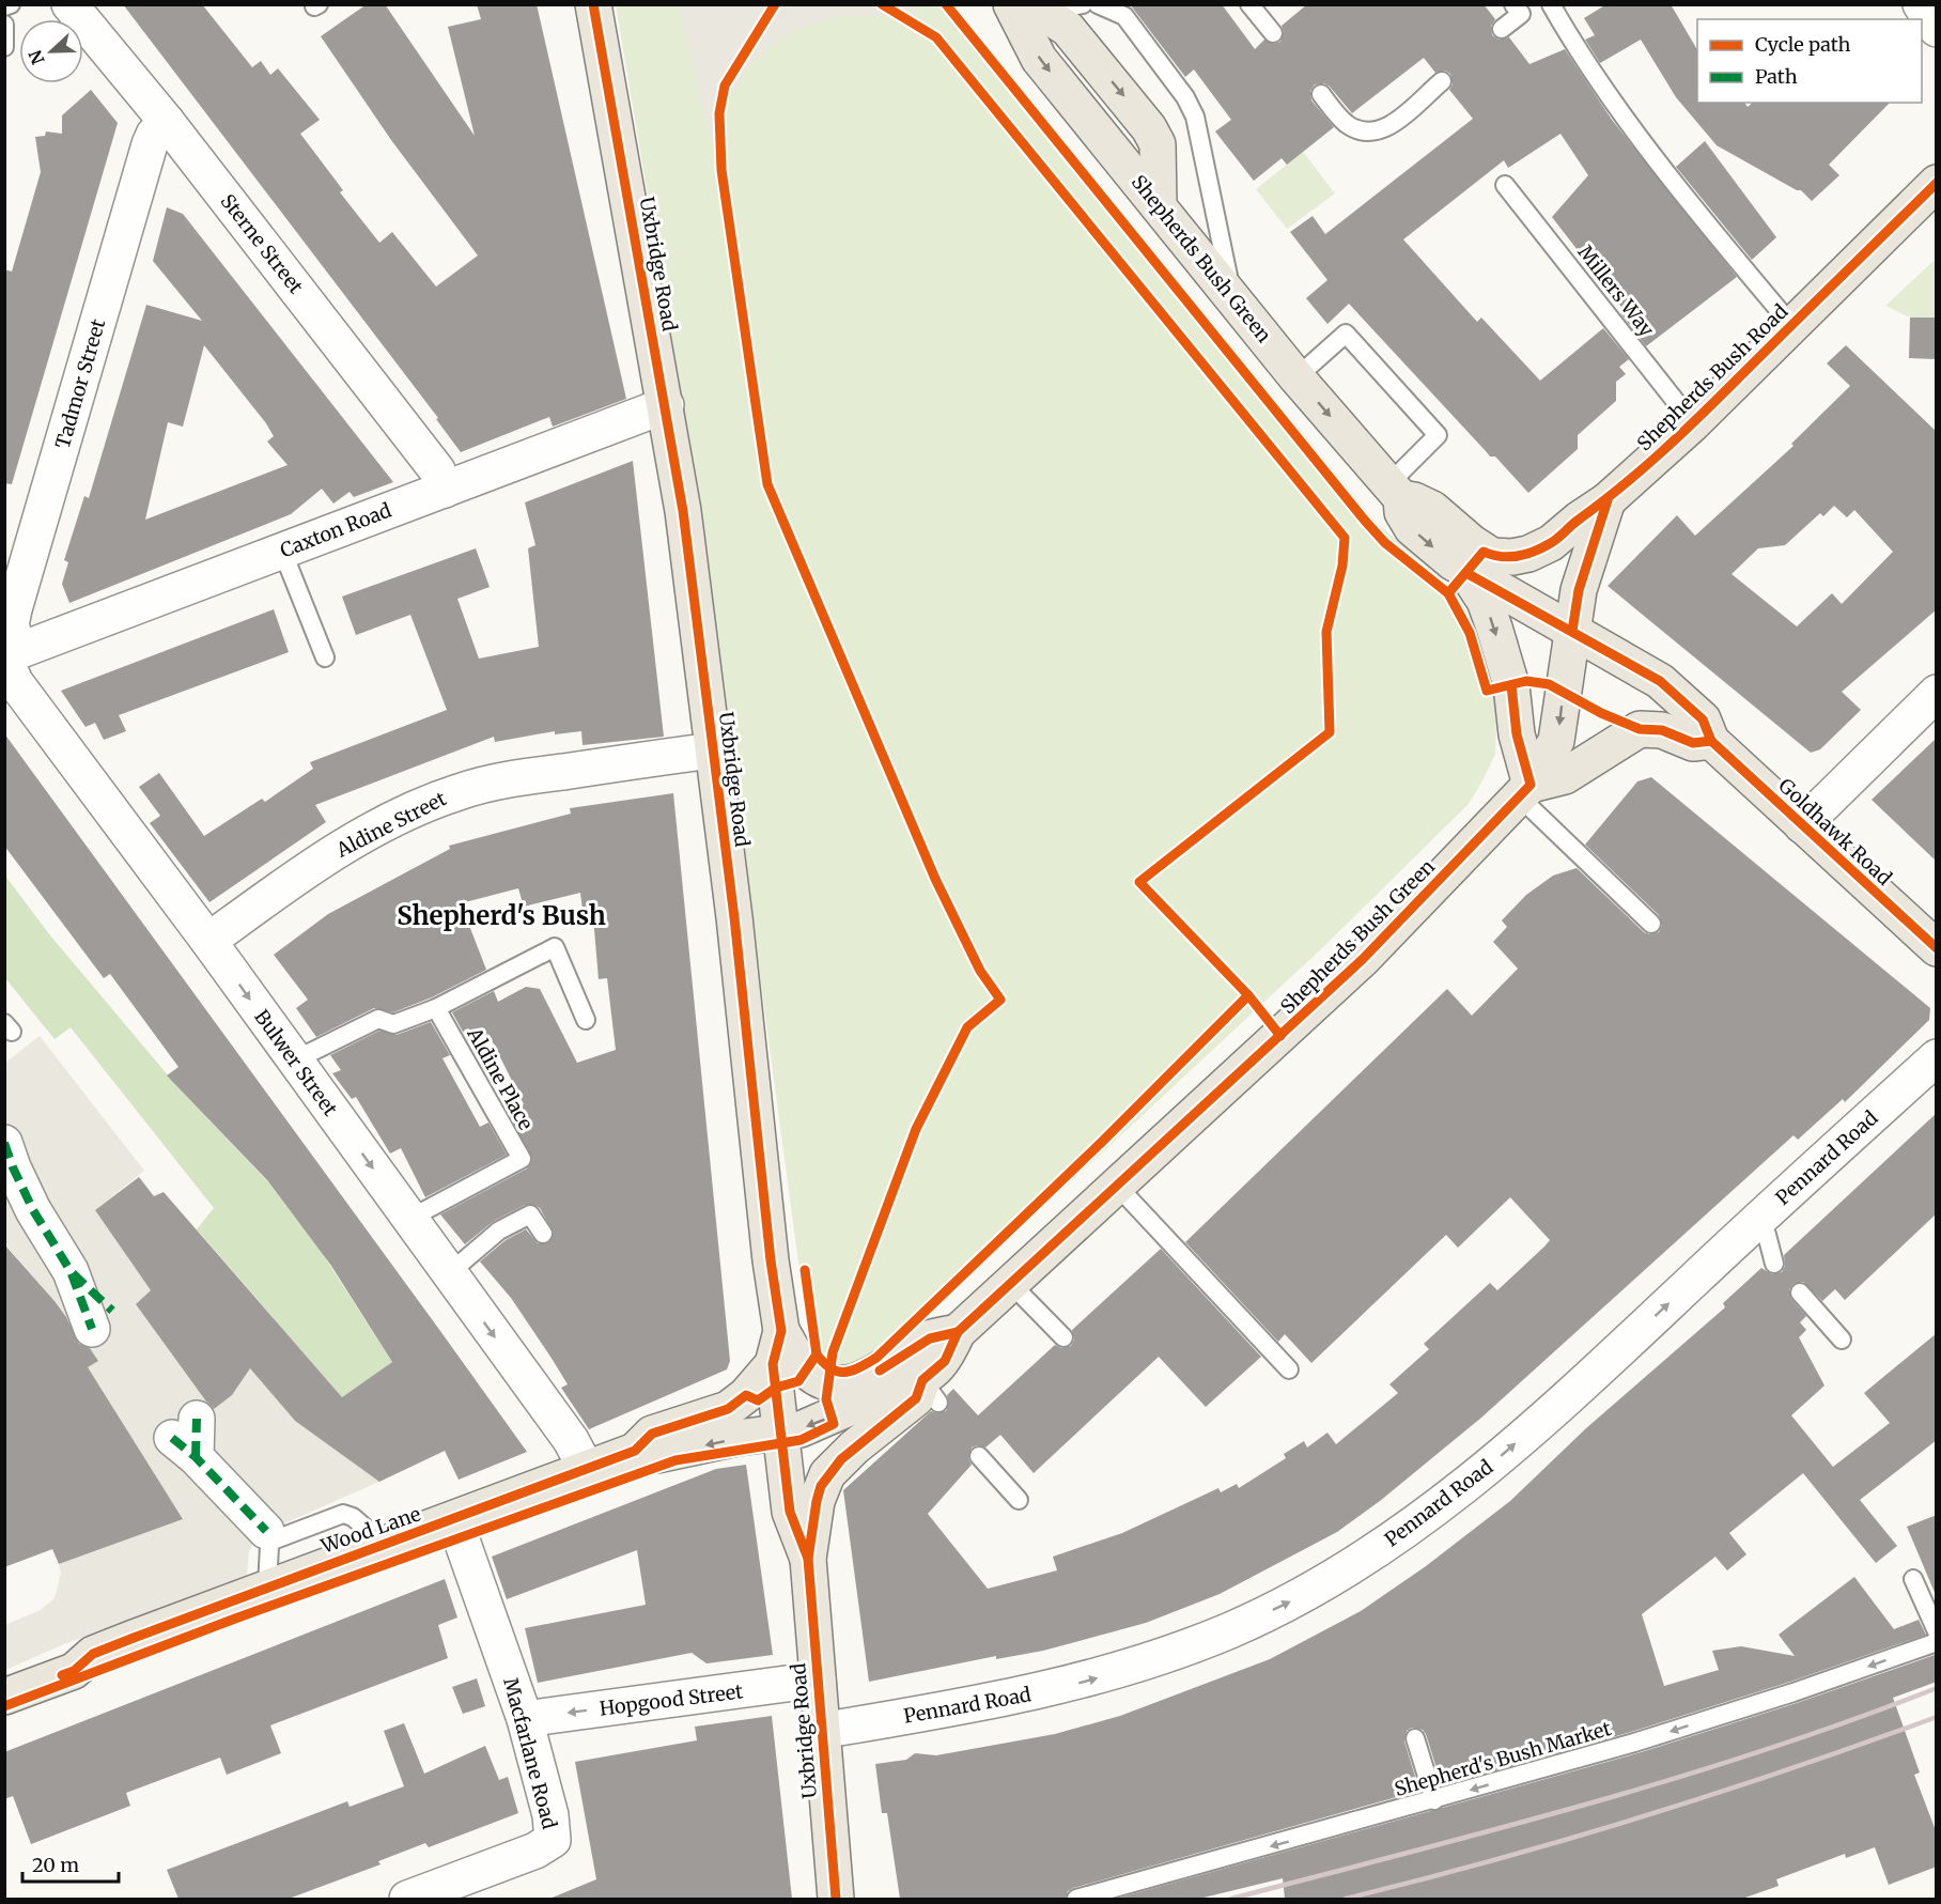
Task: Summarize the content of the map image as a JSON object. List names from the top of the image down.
{
  "streets": {
    "main road": [
      "Shepherds Bush Green",
      "Uxbridge Road",
      "Shepherds Bush Road",
      "Goldhawk Road",
      "Wood Lane"
    ],
    "street": [
      "Sterne Street",
      "Tadmor Street",
      "Caxton Road",
      "Aldine Street",
      "Bulwer Street",
      "Pennard Road",
      "Hopgood Street",
      "Macfarlane Road"
    ],
    "lane": ["Millers Way", "Aldine Place", "Shepherd's Bush Market"]
  },
  "crossings": [
    ["Sterne Street", "Tadmor Street"],
    ["Sterne Street", "Caxton Road"],
    ["Shepherds Bush Green", "Uxbridge Road"],
    ["Shepherds Bush Green", "Goldhawk Road"],
    ["Shepherds Bush Green", "Wood Lane"],
    ["Uxbridge Road", "Caxton Road"],
    ["Uxbridge Road", "Aldine Street"],
    ["Uxbridge Road", "Pennard Road"],
    ["Uxbridge Road", "Wood Lane"],
    ["Uxbridge Road", "Hopgood Street"],
    ["Millers Way", "Shepherds Bush Road"],
    ["Tadmor Street", "Caxton Road"],
    ["Tadmor Street", "Bulwer Street"],
    ["Caxton Road", "Bulwer Street"],
    ["Aldine Street", "Bulwer Street"],
    ["Bulwer Street", "Aldine Place"],
    ["Bulwer Street", "Wood Lane"],
    ["Wood Lane", "Macfarlane Road"],
    ["Hopgood Street", "Macfarlane Road"]
  ],
  "one_way": ["Pennard Road", "Hopgood Street", "Shepherd's Bush Market"],
  "districts": ["Shepherd's Bush"],
  "legend": ["Cycle path", "Path"],
  "scale_bar": "20 m",
  "north": "left"
}
